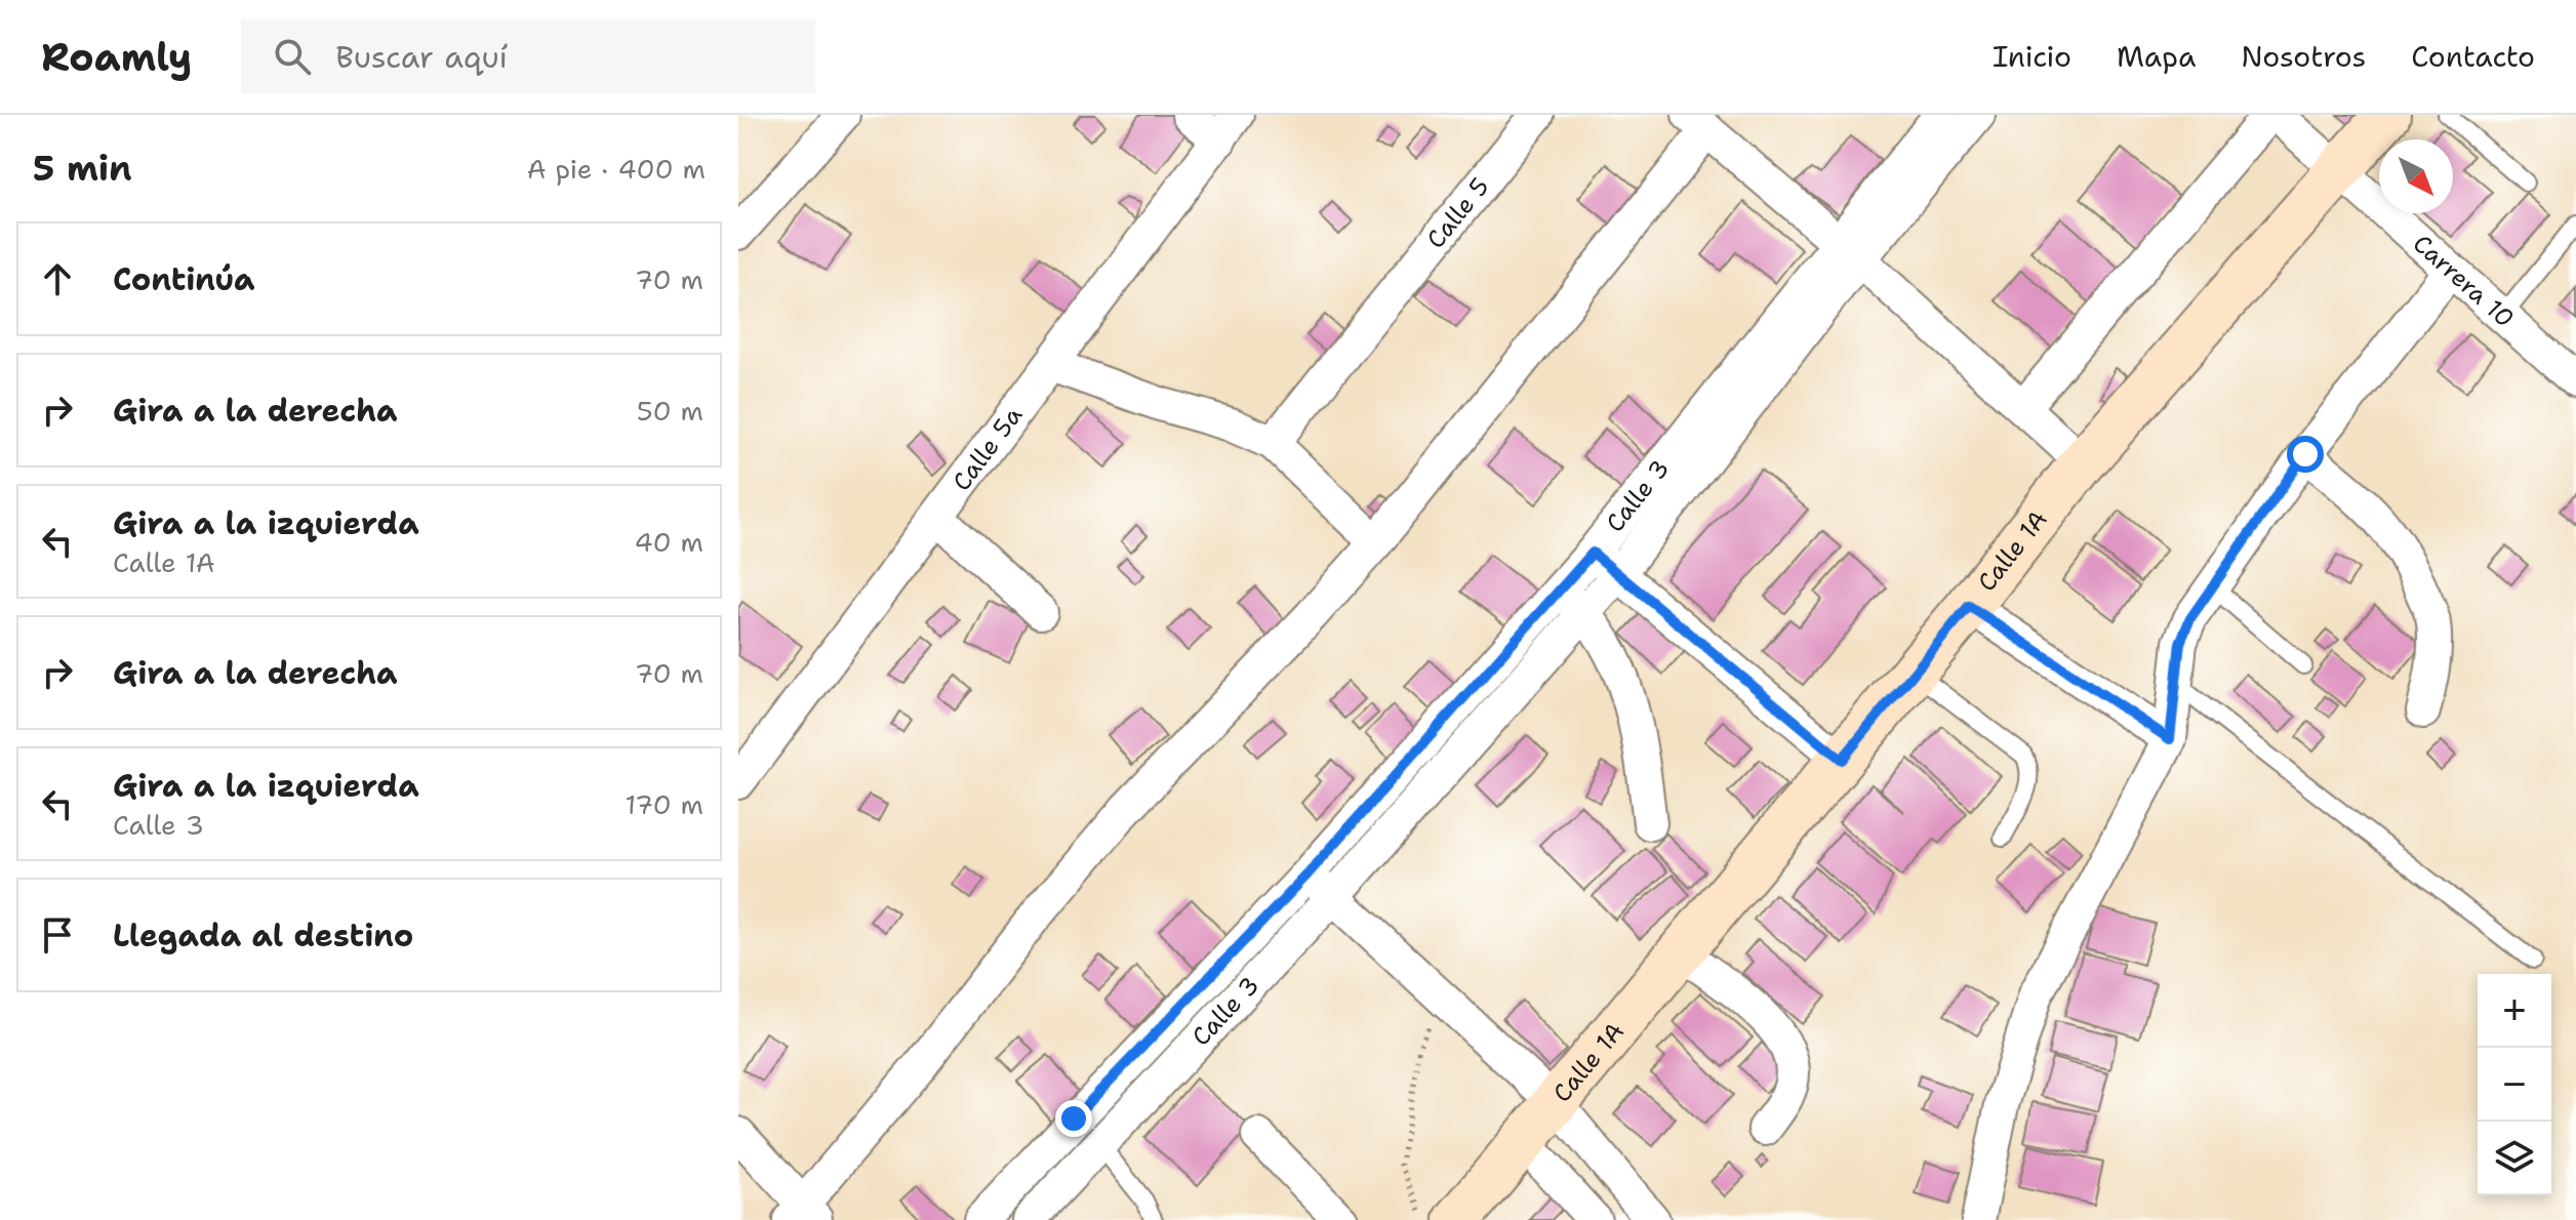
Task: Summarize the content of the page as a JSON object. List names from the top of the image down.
{
  "streets": {
    "street": [
      "Calle 5",
      "Carrera 10",
      "Calle 5a",
      "Calle 3",
      "Calle 1A"
    ]
  },
  "crossings": [
    ["Carrera 10", "Calle 1A"]
  ],
  "north": "bottom right",
  "page": {
    "header": "Roamly",
    "search": "Buscar aquí",
    "nav": [
      "Inicio",
      "Mapa",
      "Nosotros",
      "Contacto"
    ],
    "heading": ["5 min", "A pie · 400 m"],
    "list": [
      ["Continúa", "70 m"],
      ["Gira a la derecha", "50 m"],
      ["Gira a la izquierda", "Calle 1A", "40 m"],
      ["Gira a la derecha", "70 m"],
      ["Gira a la izquierda", "Calle 3", "170 m"],
      "Llegada al destino"
    ],
    "map_buttons": ["+", "−"]
  }
}
